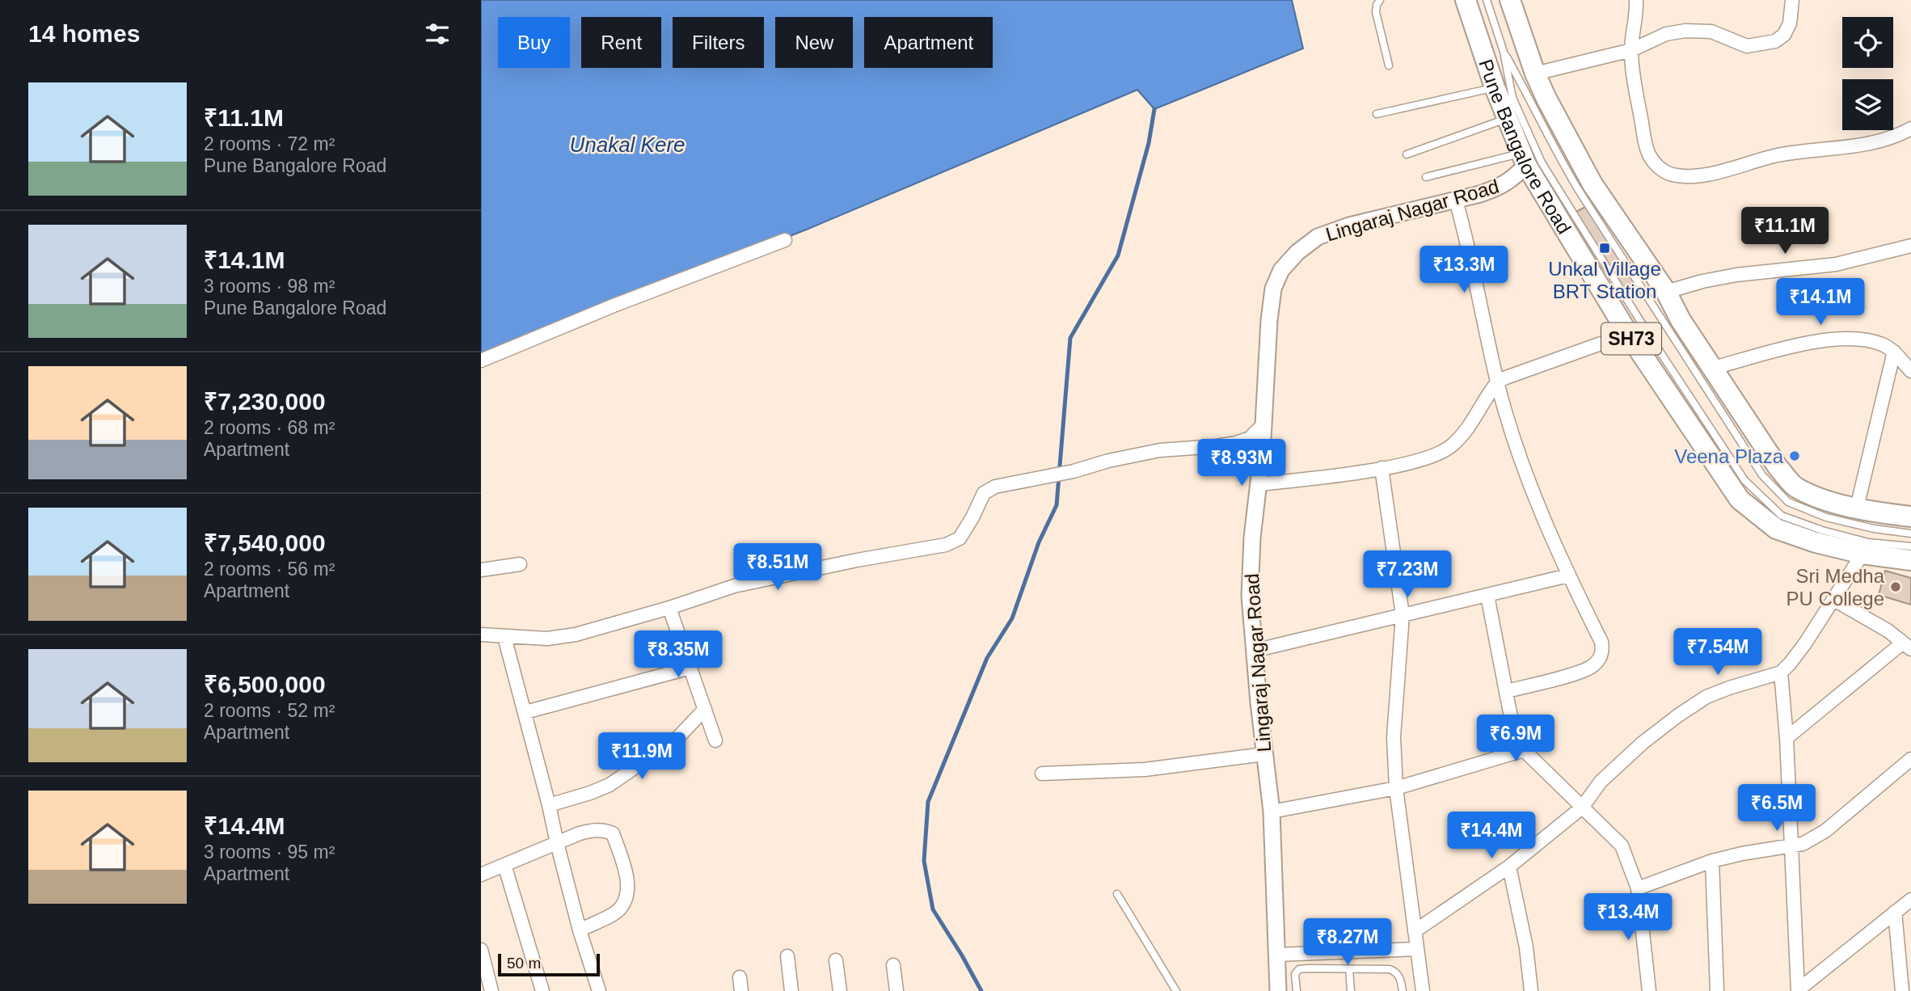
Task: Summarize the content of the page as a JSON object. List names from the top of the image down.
{
  "streets": {
    "main road": ["Pune Bangalore Road", "SH73"],
    "street": ["Lingaraj Nagar Road"]
  },
  "crossings": [
    ["Pune Bangalore Road", "Lingaraj Nagar Road"]
  ],
  "water": ["Unakal Kere"],
  "places": {
    "transit": ["Unkal Village BRT Station"],
    "other": ["Veena Plaza", "Sri Medha PU College"]
  },
  "scale_bar": "50 m",
  "page": {
    "heading": "14 homes",
    "chip": [
      "Buy",
      "Rent",
      "Filters",
      "New",
      "Apartment"
    ],
    "list": [
      {
        "name": "₹11.1M",
        "note": "2 rooms · 72 m² · Pune Bangalore Road"
      },
      {
        "name": "₹14.1M",
        "note": "3 rooms · 98 m² · Pune Bangalore Road"
      },
      {
        "name": "₹7,230,000",
        "note": "2 rooms · 68 m² · Apartment"
      },
      {
        "name": "₹7,540,000",
        "note": "2 rooms · 56 m² · Apartment"
      },
      {
        "name": "₹6,500,000",
        "note": "2 rooms · 52 m² · Apartment"
      },
      {
        "name": "₹14.4M",
        "note": "3 rooms · 95 m² · Apartment"
      }
    ],
    "price": [
      "₹11.1M",
      "₹13.3M",
      "₹14.1M",
      "₹8.93M",
      "₹8.51M",
      "₹7.23M",
      "₹7.54M",
      "₹8.35M",
      "₹6.9M",
      "₹11.9M",
      "₹6.5M",
      "₹14.4M",
      "₹13.4M",
      "₹8.27M"
    ],
    "scale": "50 m"
  }
}
